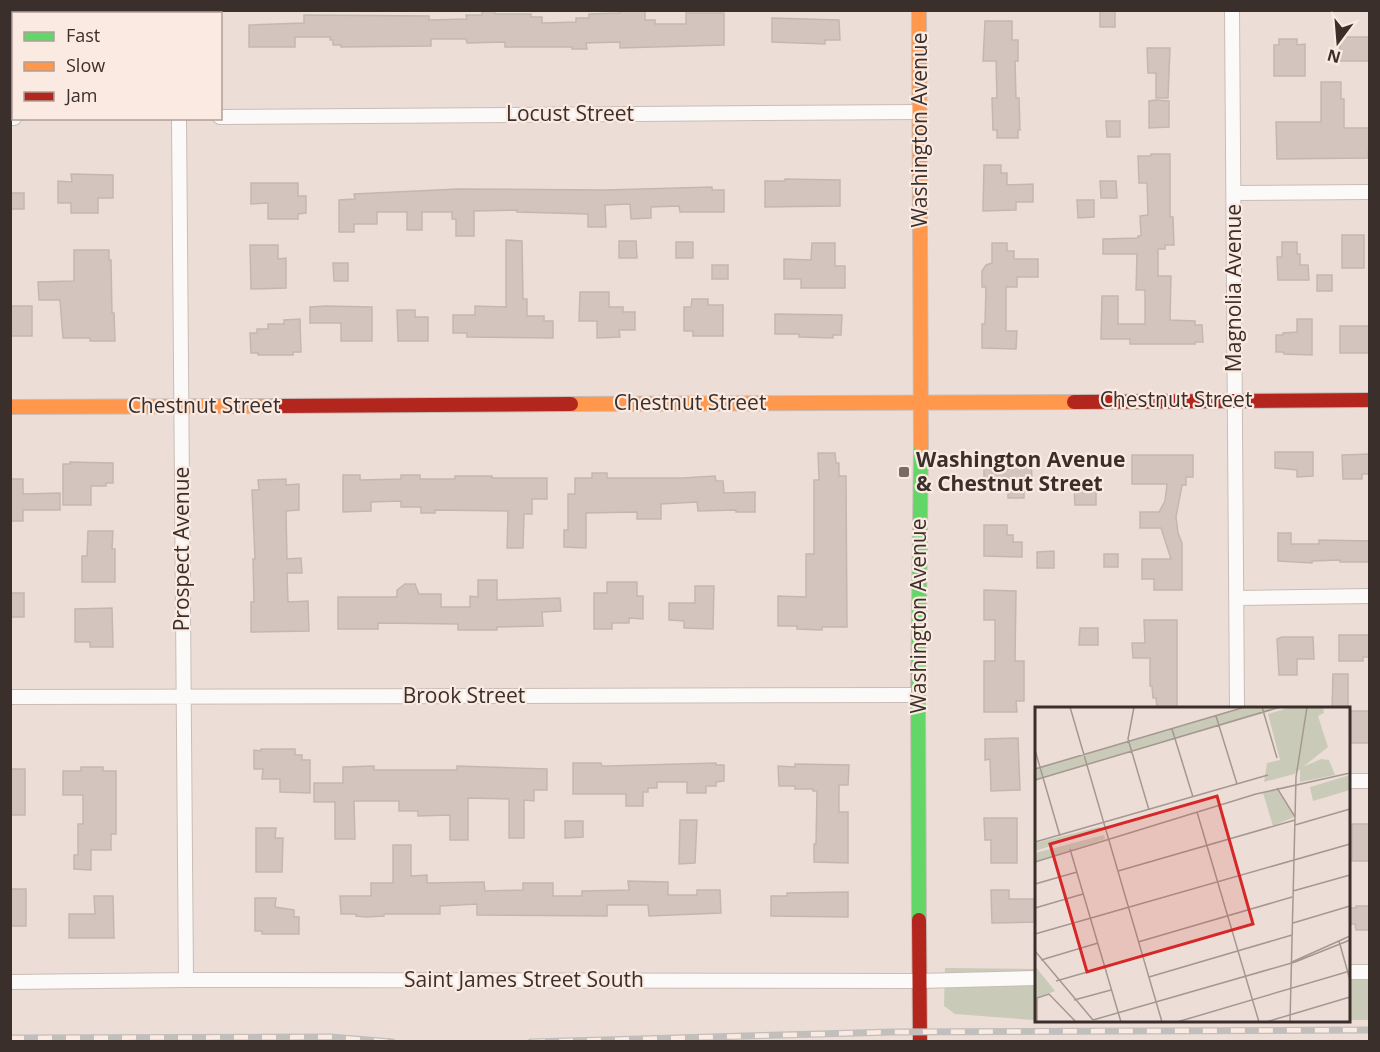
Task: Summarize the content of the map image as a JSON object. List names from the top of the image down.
{
  "streets": {
    "street": [
      "Locust Street",
      "Washington Avenue",
      "Magnolia Avenue",
      "Chestnut Street",
      "Prospect Avenue",
      "Brook Street",
      "Saint James Street South"
    ]
  },
  "crossings": [
    ["Locust Street", "Washington Avenue"],
    ["Washington Avenue", "Chestnut Street"],
    ["Washington Avenue", "Brook Street"],
    ["Washington Avenue", "Saint James Street South"],
    ["Magnolia Avenue", "Chestnut Street"],
    ["Chestnut Street", "Prospect Avenue"],
    ["Prospect Avenue", "Brook Street"],
    ["Prospect Avenue", "Saint James Street South"]
  ],
  "places": {
    "transit": ["Washington Avenue & Chestnut Street"]
  },
  "legend": ["Fast", "Slow", "Jam"],
  "north": "bottom"
}
